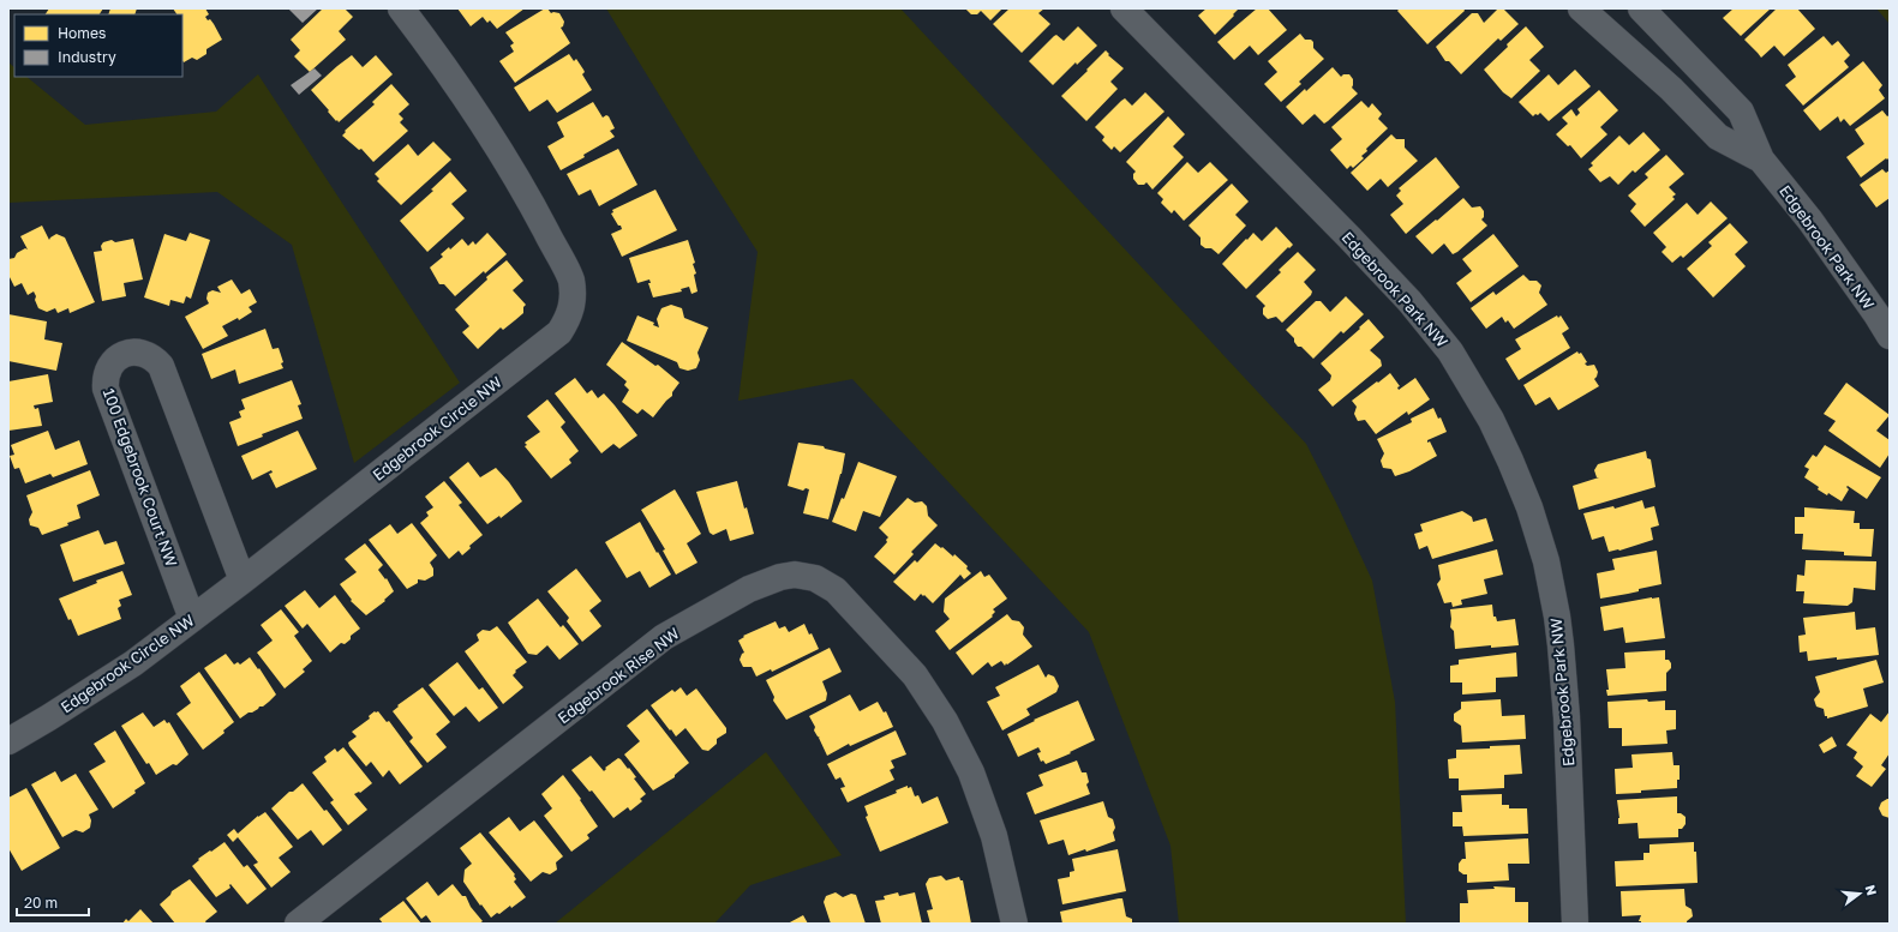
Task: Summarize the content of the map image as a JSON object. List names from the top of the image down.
{
  "streets": {
    "street": [
      "Edgebrook Park NW",
      "Edgebrook Circle NW",
      "100 Edgebrook Court NW",
      "Edgebrook Rise NW"
    ]
  },
  "crossings": [
    ["Edgebrook Circle NW", "100 Edgebrook Court NW"]
  ],
  "legend": ["Homes", "Industry"],
  "scale_bar": "20 m",
  "north": "right"
}
